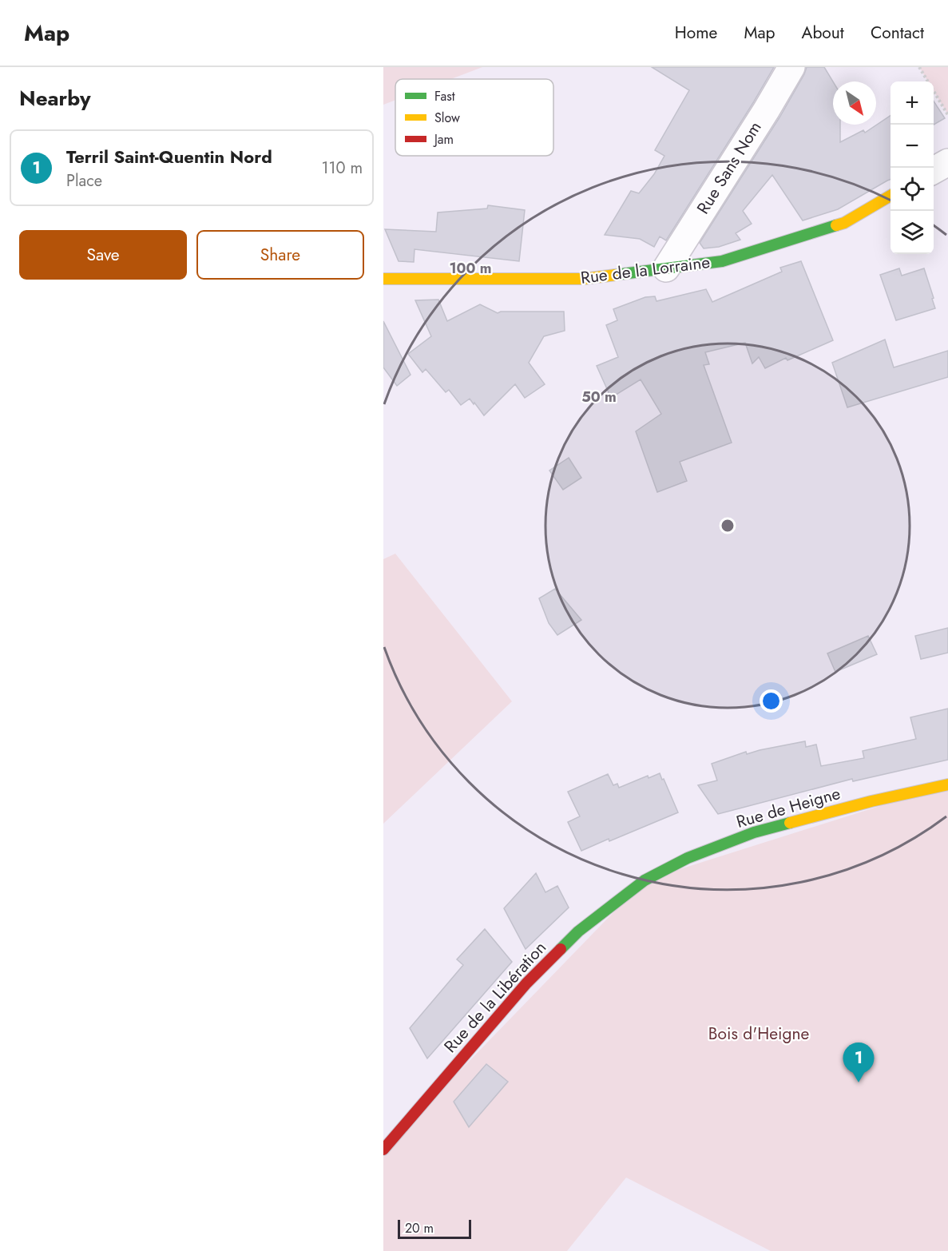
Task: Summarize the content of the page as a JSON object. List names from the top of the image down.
{
  "streets": {
    "street": [
      "Rue Sans Nom",
      "Rue de la Lorraine",
      "Rue de Heigne",
      "Rue de la Libération"
    ]
  },
  "crossings": [
    ["Rue Sans Nom", "Rue de la Lorraine"],
    ["Rue de Heigne", "Rue de la Libération"]
  ],
  "parks": ["Bois d'Heigne"],
  "legend": ["Fast", "Slow", "Jam"],
  "scale_bar": "20 m",
  "north": "bottom right",
  "page": {
    "header": "Map",
    "nav": [
      "Home",
      "Map",
      "About",
      "Contact"
    ],
    "heading": "Nearby",
    "map_buttons": ["+", "−"],
    "list": [
      {
        "mark": "1",
        "name": "Terril Saint-Quentin Nord",
        "note": "Place",
        "value": "110 m"
      }
    ],
    "buttons": ["Save", "Share"],
    "pins": "1",
    "scale": "20 m"
  },
  "rings": ["100 m", "50 m"]
}
